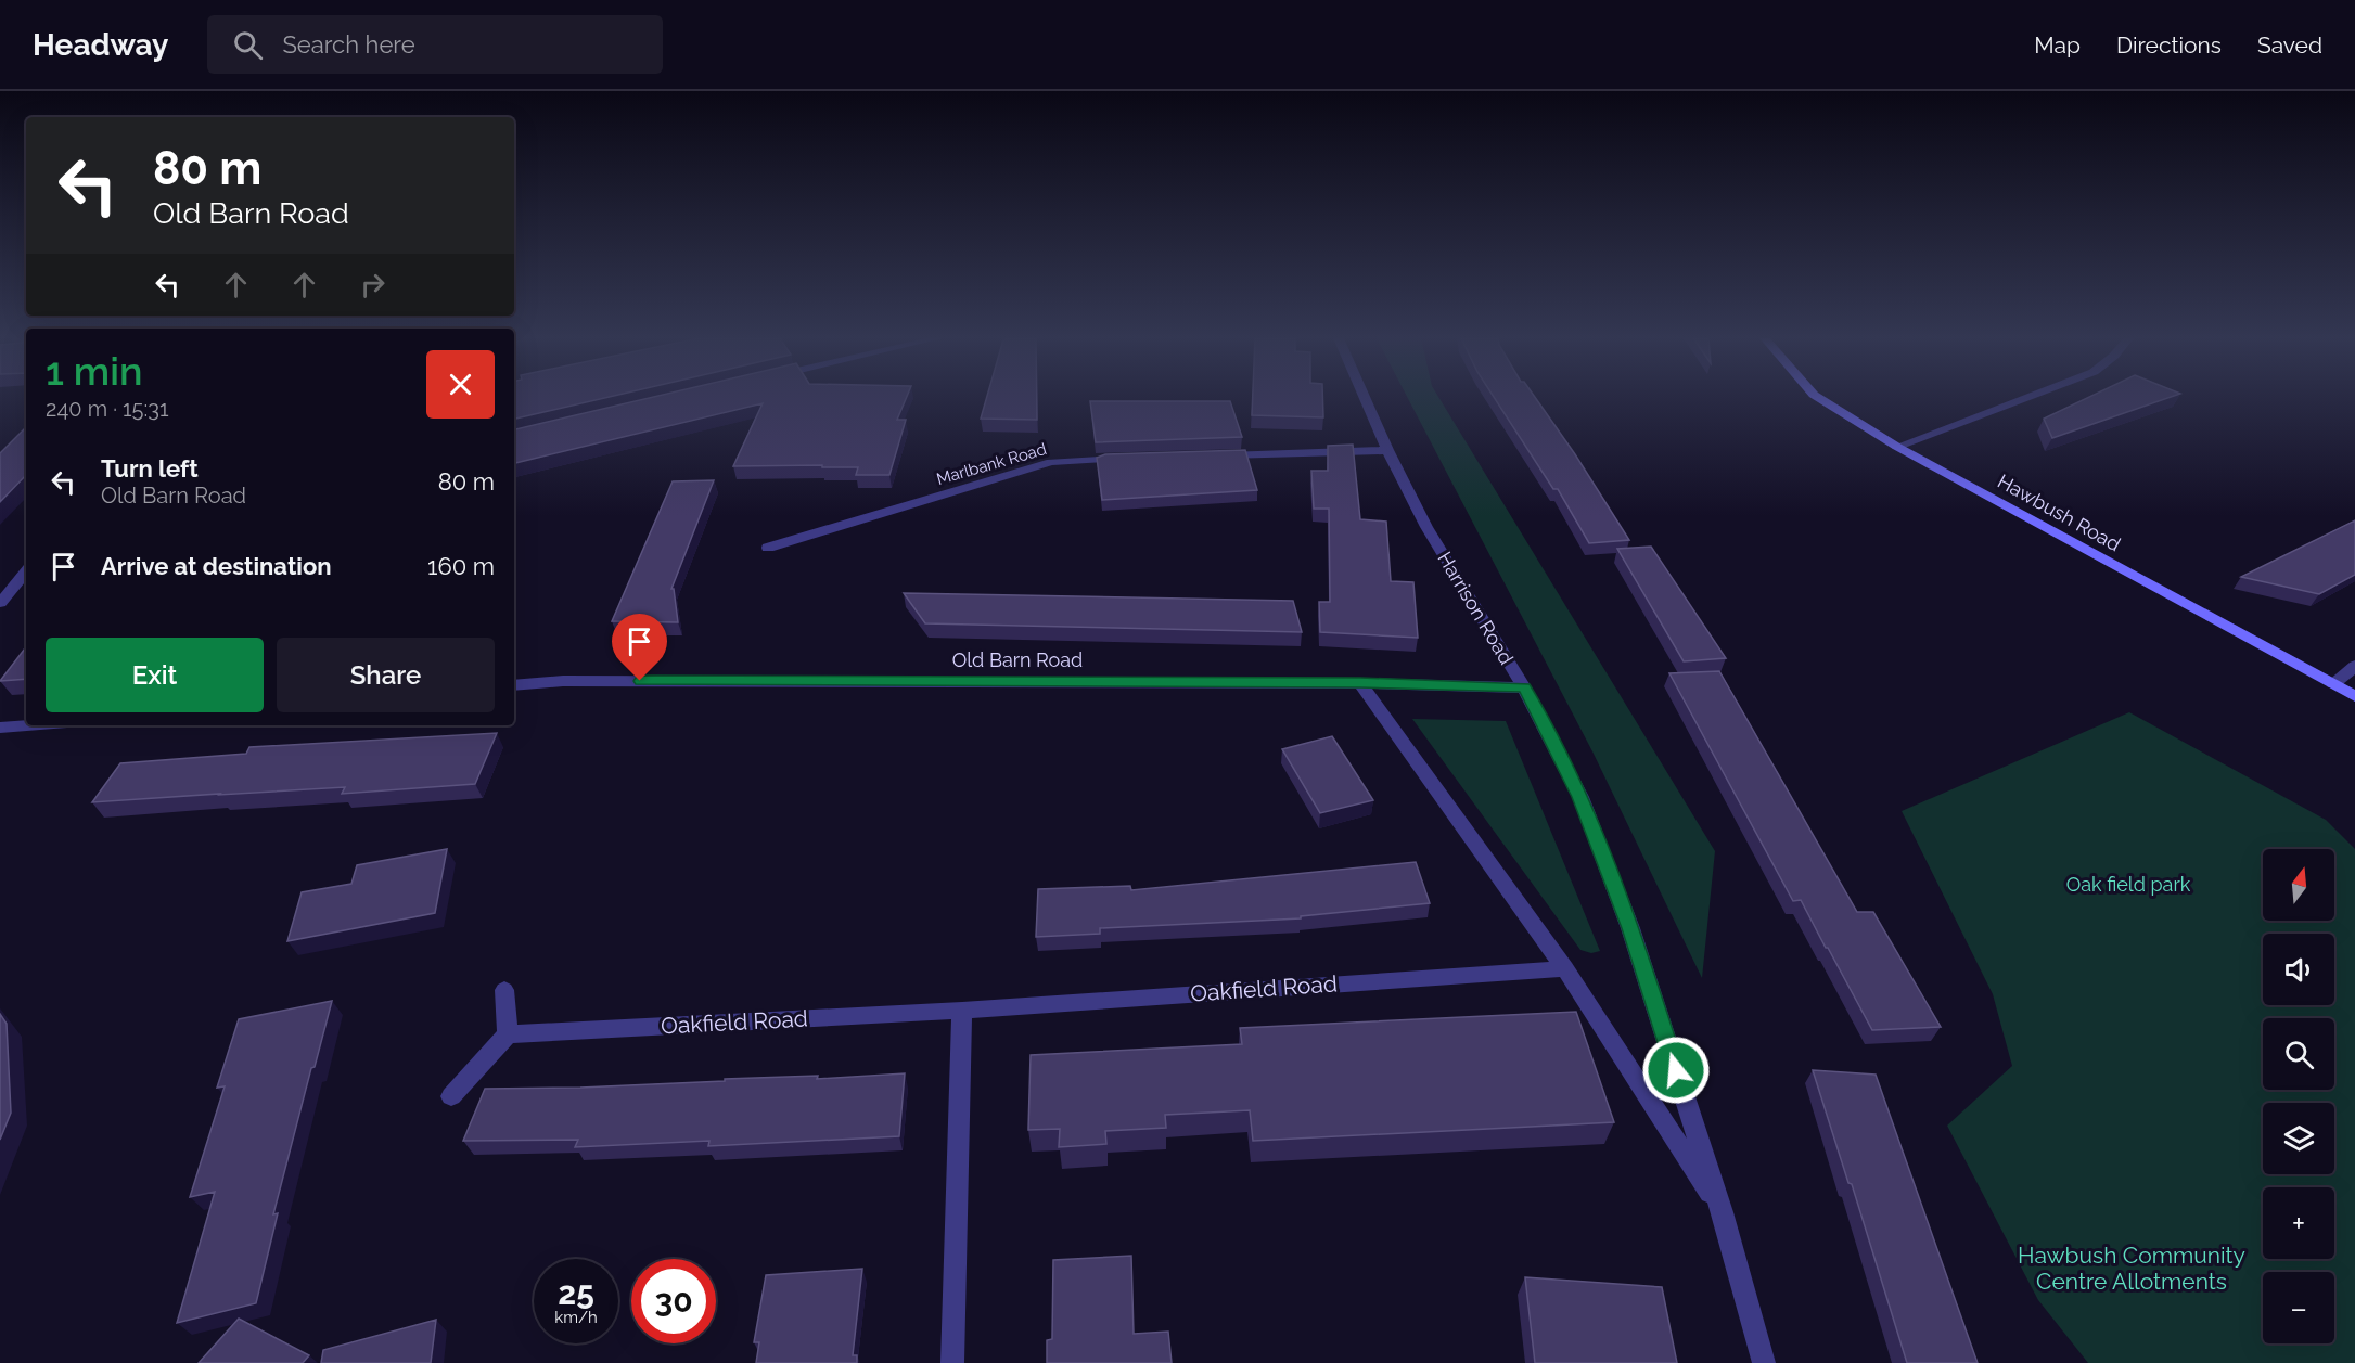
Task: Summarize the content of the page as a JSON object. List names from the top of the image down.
{
  "streets": {
    "street": [
      "Marlbank Road",
      "Hawbush Road",
      "Harrison Road",
      "Old Barn Road",
      "Oakfield Road"
    ]
  },
  "crossings": [
    ["Harrison Road", "Old Barn Road"],
    ["Harrison Road", "Oakfield Road"]
  ],
  "parks": ["Oak field park", "Hawbush Community Centre Allotments"],
  "north": "top",
  "page": {
    "header": "Headway",
    "search": "Search here",
    "nav": ["Map", "Directions", "Saved"],
    "turn": ["80 m", "Old Barn Road"],
    "heading": ["1 min", "240 m · 15:31"],
    "list": [
      {
        "name": "Turn left",
        "note": "Old Barn Road",
        "value": "80 m"
      },
      {
        "name": "Arrive at destination",
        "value": "160 m"
      }
    ],
    "buttons": ["Exit", "Share"],
    "map_buttons": ["+", "−"],
    "speed": "25 km/h",
    "limit": "30"
  }
}
